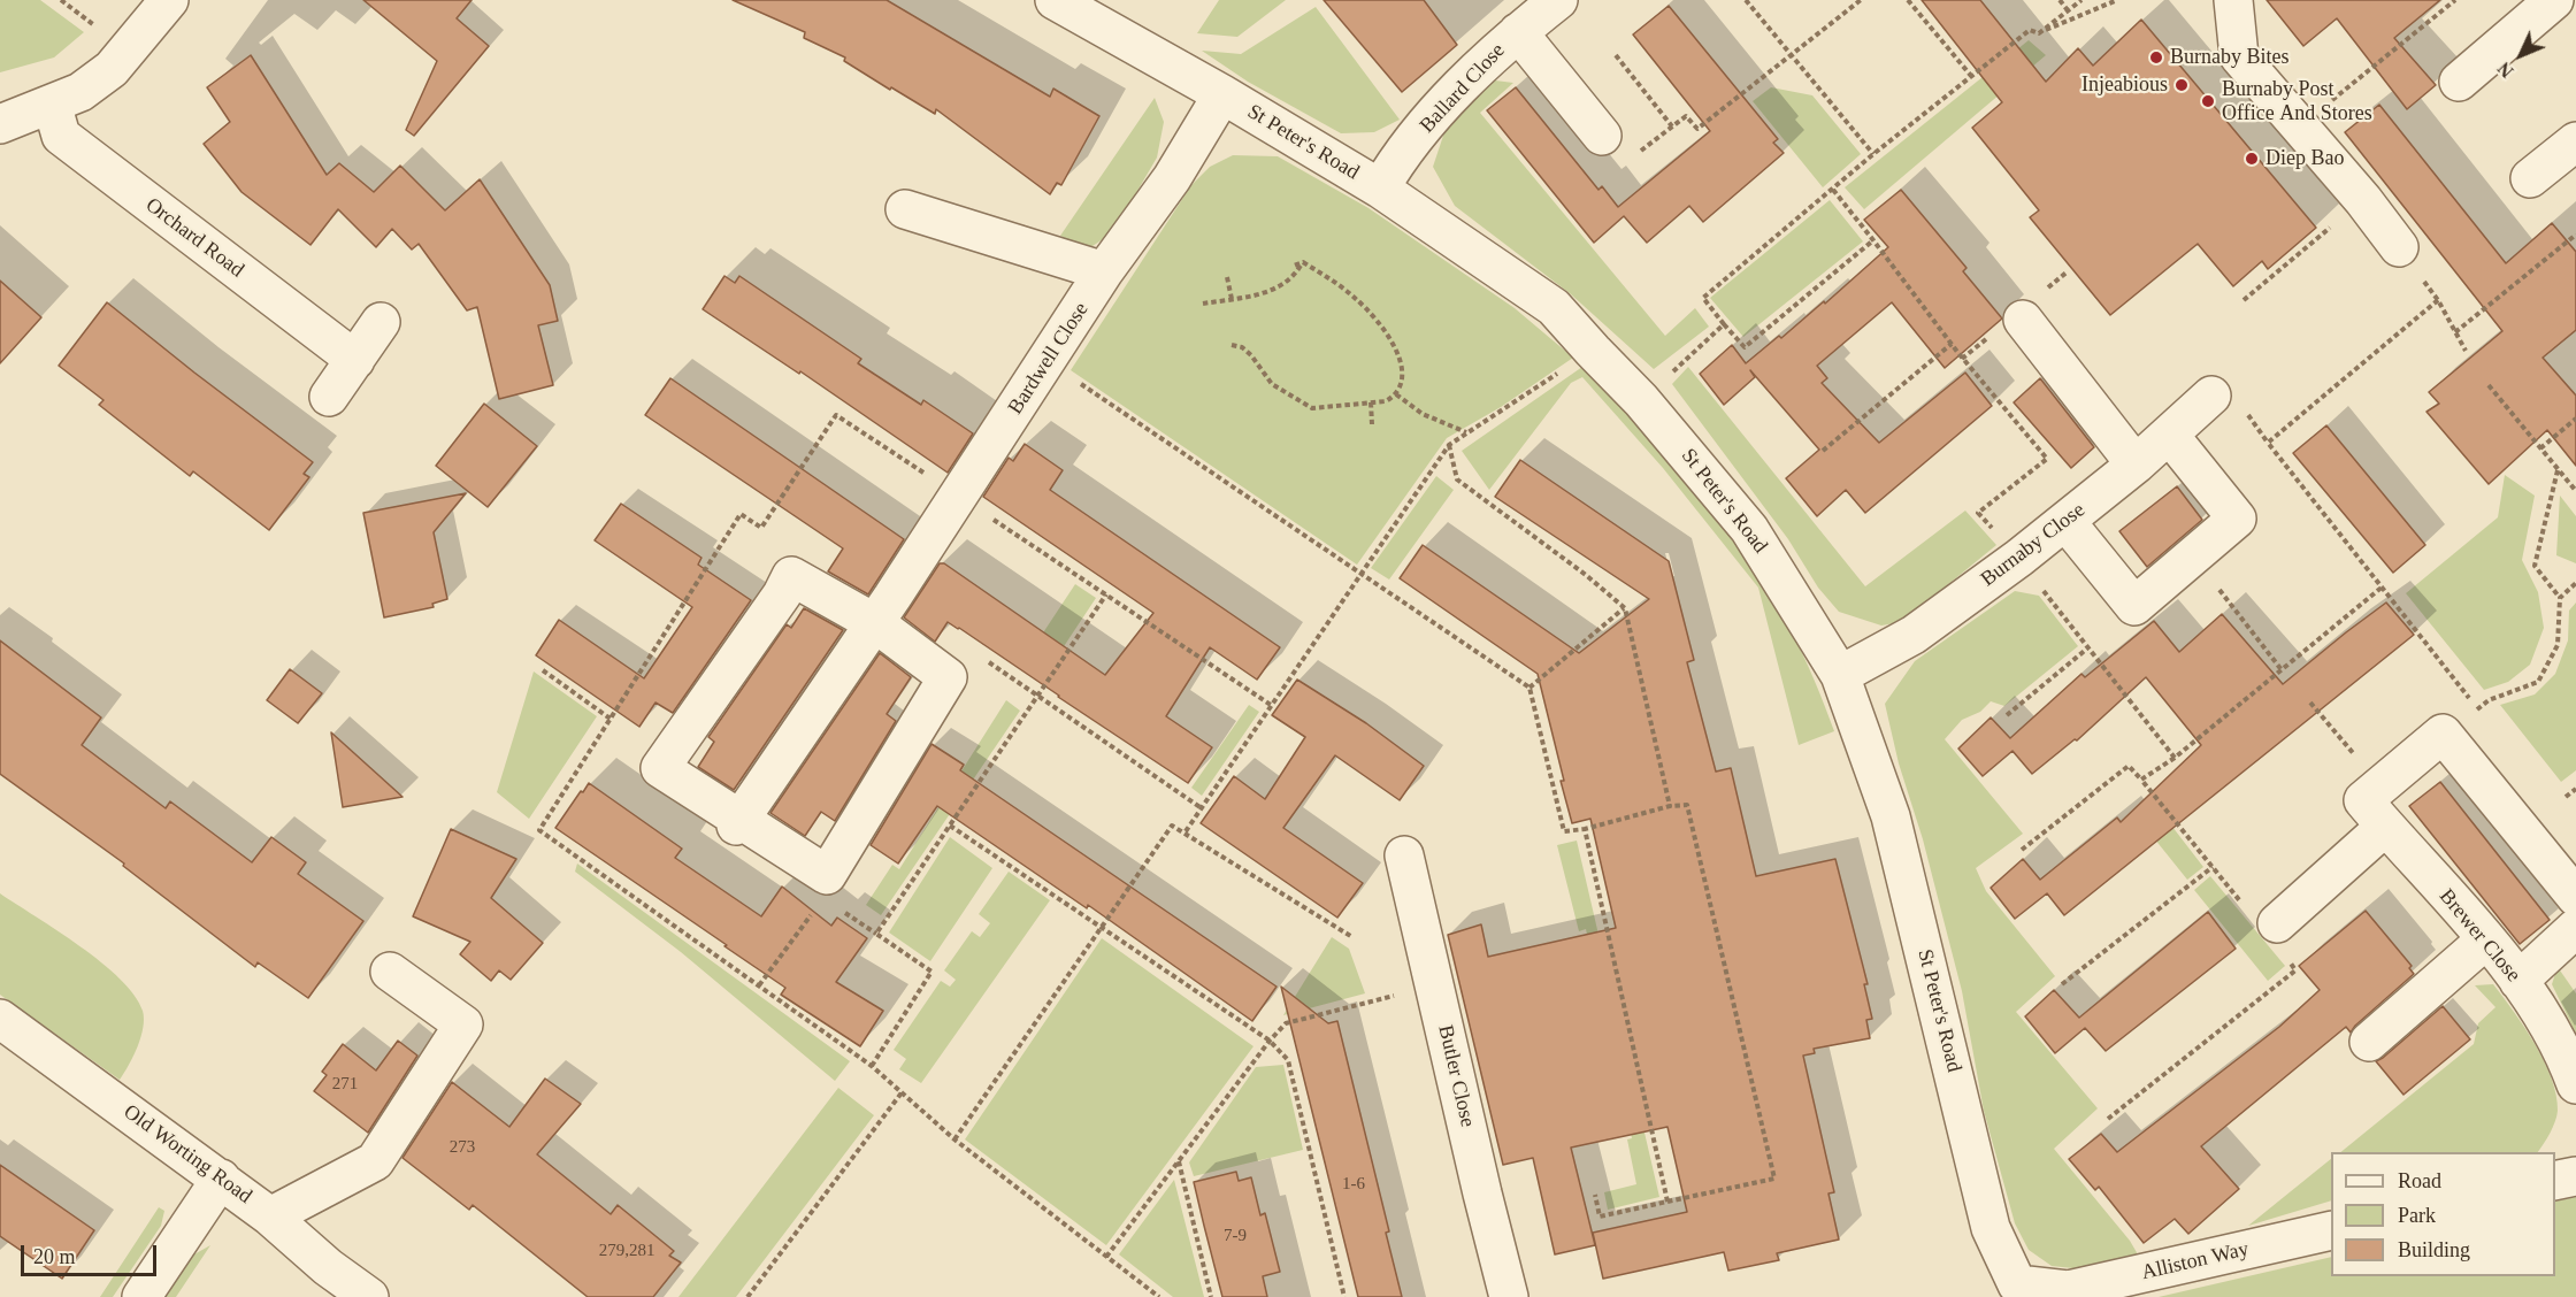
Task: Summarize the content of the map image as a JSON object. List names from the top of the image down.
{
  "streets": {
    "street": [
      "Ballard Close",
      "St Peter's Road",
      "Orchard Road",
      "Bardwell Close",
      "Burnaby Close",
      "Brewer Close",
      "Butler Close",
      "Old Worting Road",
      "Alliston Way"
    ]
  },
  "crossings": [
    ["Ballard Close", "St Peter's Road"],
    ["St Peter's Road", "Bardwell Close"],
    ["St Peter's Road", "Burnaby Close"],
    ["St Peter's Road", "Alliston Way"]
  ],
  "places": [
    "Burnaby Bites",
    "Injeabious",
    "Burnaby Post Office And Stores",
    "Diep Bao"
  ],
  "house_numbers": [
    "271",
    "273",
    "1-6",
    "7-9",
    "279,281"
  ],
  "legend": ["Road", "Park", "Building"],
  "scale_bar": "20 m",
  "north": "bottom left"
}
